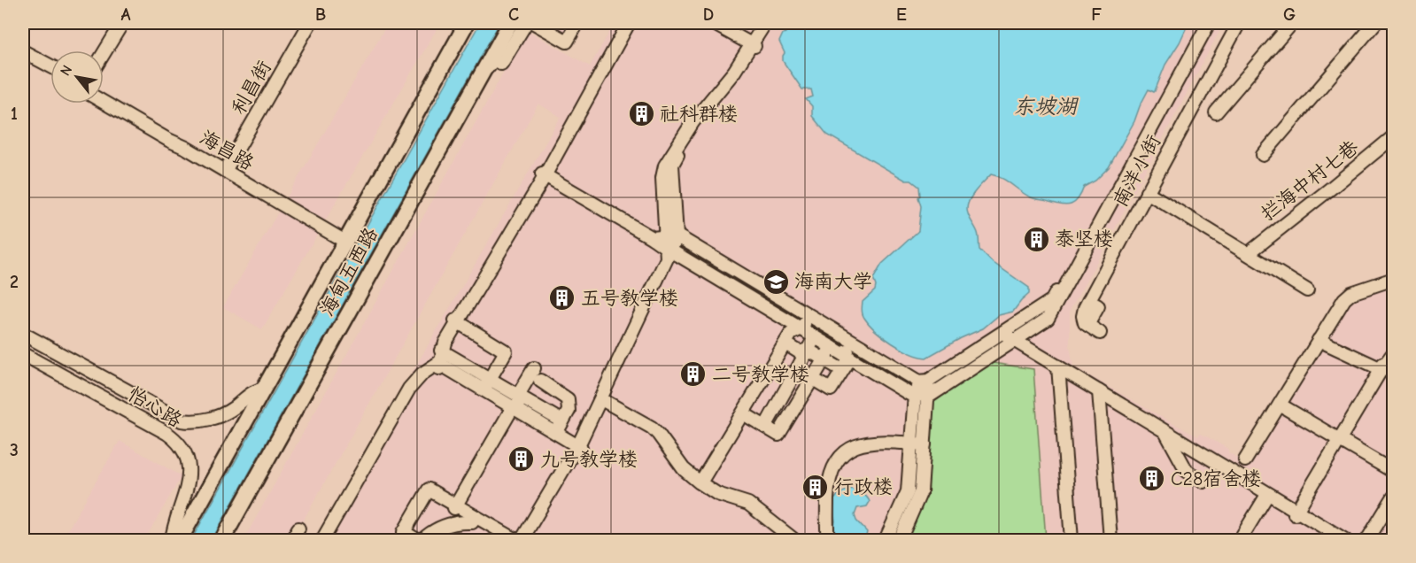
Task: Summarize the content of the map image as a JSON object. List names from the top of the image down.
{
  "streets": {
    "main road": ["海甸五西路"],
    "street": [
      "利昌街",
      "海昌路",
      "南洋小街",
      "拦海中村七巷",
      "怡心路"
    ]
  },
  "crossings": [
    ["利昌街", "海昌路"],
    ["海昌路", "海甸五西路"],
    ["海甸五西路", "怡心路"]
  ],
  "water": ["东坡湖"],
  "places": {
    "building": [
      "社科群楼",
      "泰坚楼",
      "五号教学楼",
      "二号教学楼",
      "九号教学楼",
      "C28宿舍楼",
      "行政楼"
    ],
    "school or university": ["海南大学"]
  },
  "north": "top left",
  "grid": {
    "columns": [
      "A",
      "B",
      "C",
      "D",
      "E",
      "F",
      "G"
    ],
    "rows": ["1", "2", "3"]
  }
}
